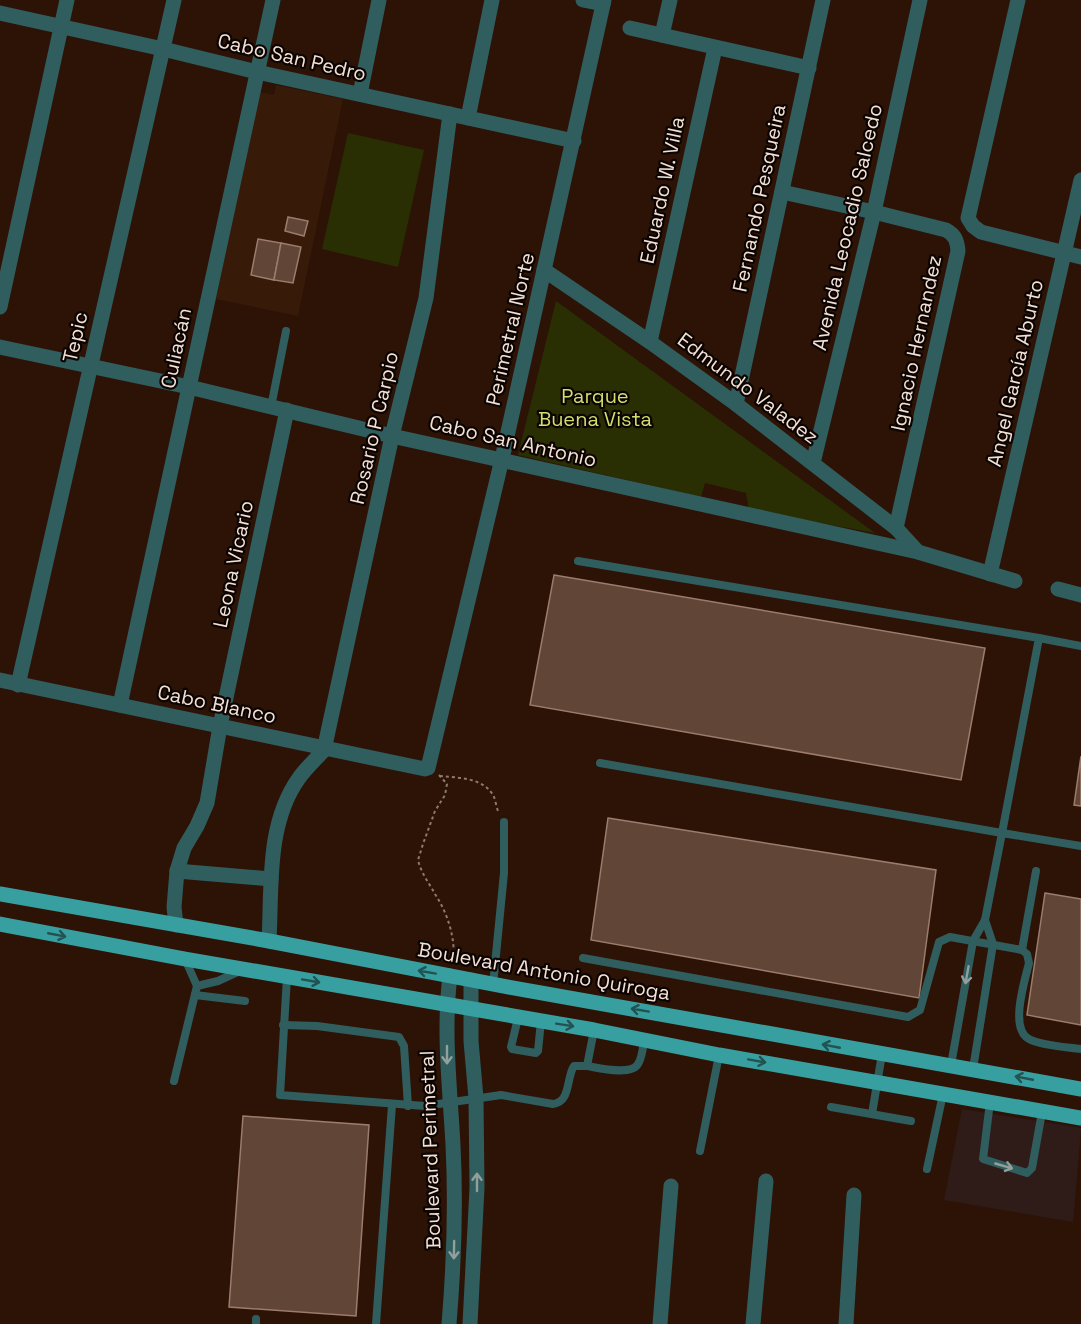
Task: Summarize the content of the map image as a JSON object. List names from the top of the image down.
{
  "streets": {
    "main road": ["Boulevard Antonio Quiroga"],
    "street": [
      "Cabo San Pedro",
      "Eduardo W. Villa",
      "Fernando Pesqueira",
      "Avenida Leocadio Salcedo",
      "Perimetral Norte",
      "Tepic",
      "Ignacio Hernandez",
      "Culiacán",
      "Angel García Aburto",
      "Edmundo Valadez",
      "Rosario P Carpio",
      "Cabo San Antonio",
      "Leona Vicario",
      "Cabo Blanco",
      "Boulevard Perimetral"
    ]
  },
  "crossings": [
    ["Cabo San Pedro", "Perimetral Norte"],
    ["Cabo San Pedro", "Tepic"],
    ["Cabo San Pedro", "Culiacán"],
    ["Cabo San Pedro", "Rosario P Carpio"],
    ["Eduardo W. Villa", "Edmundo Valadez"],
    ["Fernando Pesqueira", "Ignacio Hernandez"],
    ["Fernando Pesqueira", "Edmundo Valadez"],
    ["Avenida Leocadio Salcedo", "Ignacio Hernandez"],
    ["Avenida Leocadio Salcedo", "Edmundo Valadez"],
    ["Perimetral Norte", "Edmundo Valadez"],
    ["Perimetral Norte", "Cabo San Antonio"],
    ["Perimetral Norte", "Cabo Blanco"],
    ["Tepic", "Cabo San Antonio"],
    ["Tepic", "Cabo Blanco"],
    ["Ignacio Hernandez", "Edmundo Valadez"],
    ["Culiacán", "Cabo San Antonio"],
    ["Culiacán", "Cabo Blanco"],
    ["Angel García Aburto", "Cabo San Antonio"],
    ["Edmundo Valadez", "Cabo San Antonio"],
    ["Rosario P Carpio", "Cabo San Antonio"],
    ["Rosario P Carpio", "Cabo Blanco"],
    ["Cabo San Antonio", "Leona Vicario"],
    ["Leona Vicario", "Cabo Blanco"],
    ["Leona Vicario", "Boulevard Antonio Quiroga"],
    ["Boulevard Antonio Quiroga", "Boulevard Perimetral"]
  ],
  "parks": ["Parque Buena Vista"]
}
